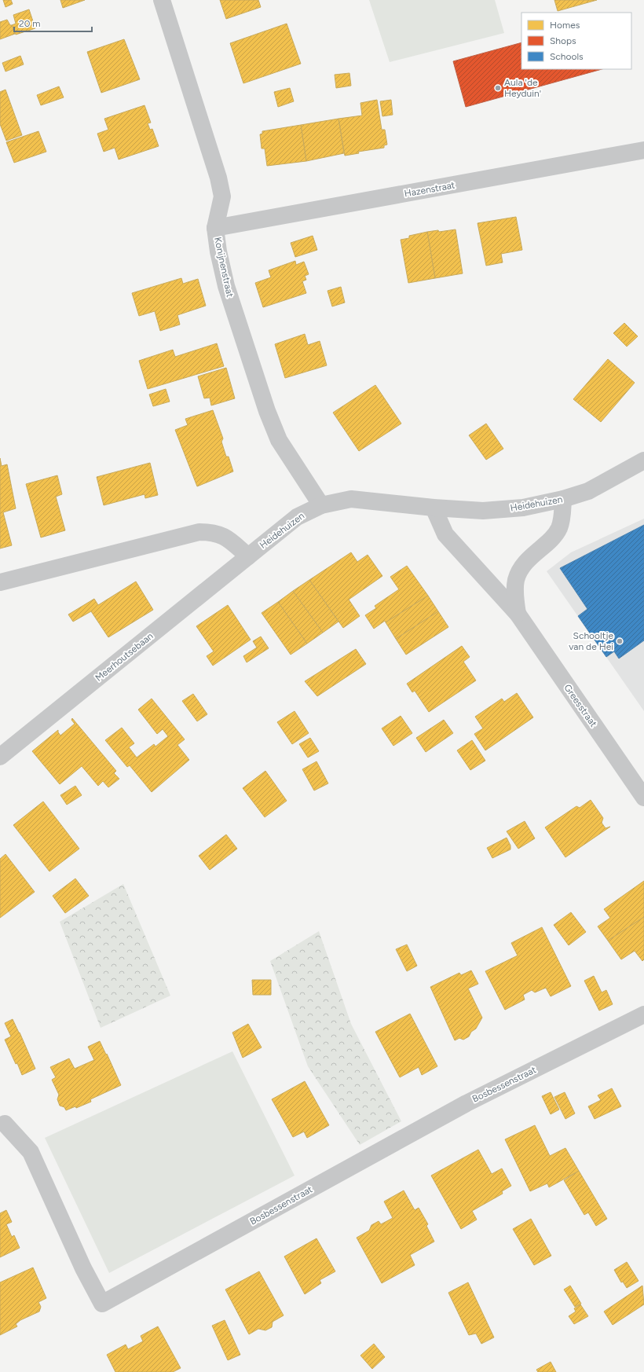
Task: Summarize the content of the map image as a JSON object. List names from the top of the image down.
{
  "streets": {
    "street": [
      "Hazenstraat",
      "Konijnenstraat",
      "Heidehuizen",
      "Meerhoutsebaan",
      "Greesstraat",
      "Bosbessenstraat"
    ]
  },
  "crossings": [
    ["Hazenstraat", "Konijnenstraat"],
    ["Konijnenstraat", "Heidehuizen"],
    ["Heidehuizen", "Meerhoutsebaan"],
    ["Heidehuizen", "Greesstraat"]
  ],
  "places": ["Aula 'de Heyduin'", "Schooltje van de Hei"],
  "legend": ["Homes", "Shops", "Schools"],
  "scale_bar": "20 m"
}
